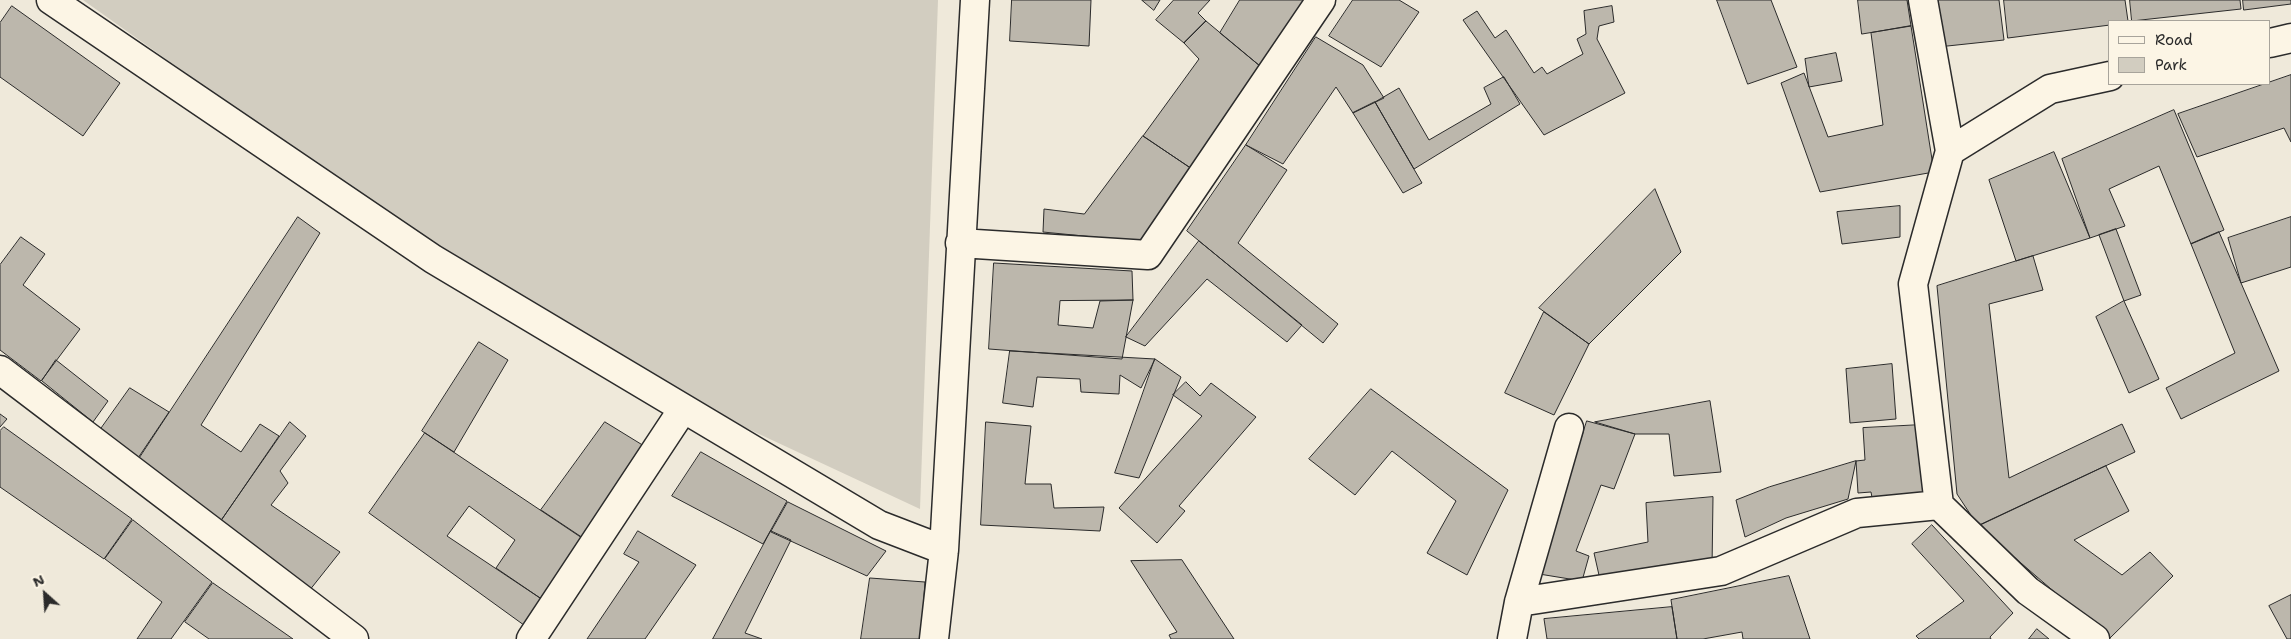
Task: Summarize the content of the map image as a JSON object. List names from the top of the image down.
{
  "legend": ["Road", "Park"],
  "north": "top left"
}
